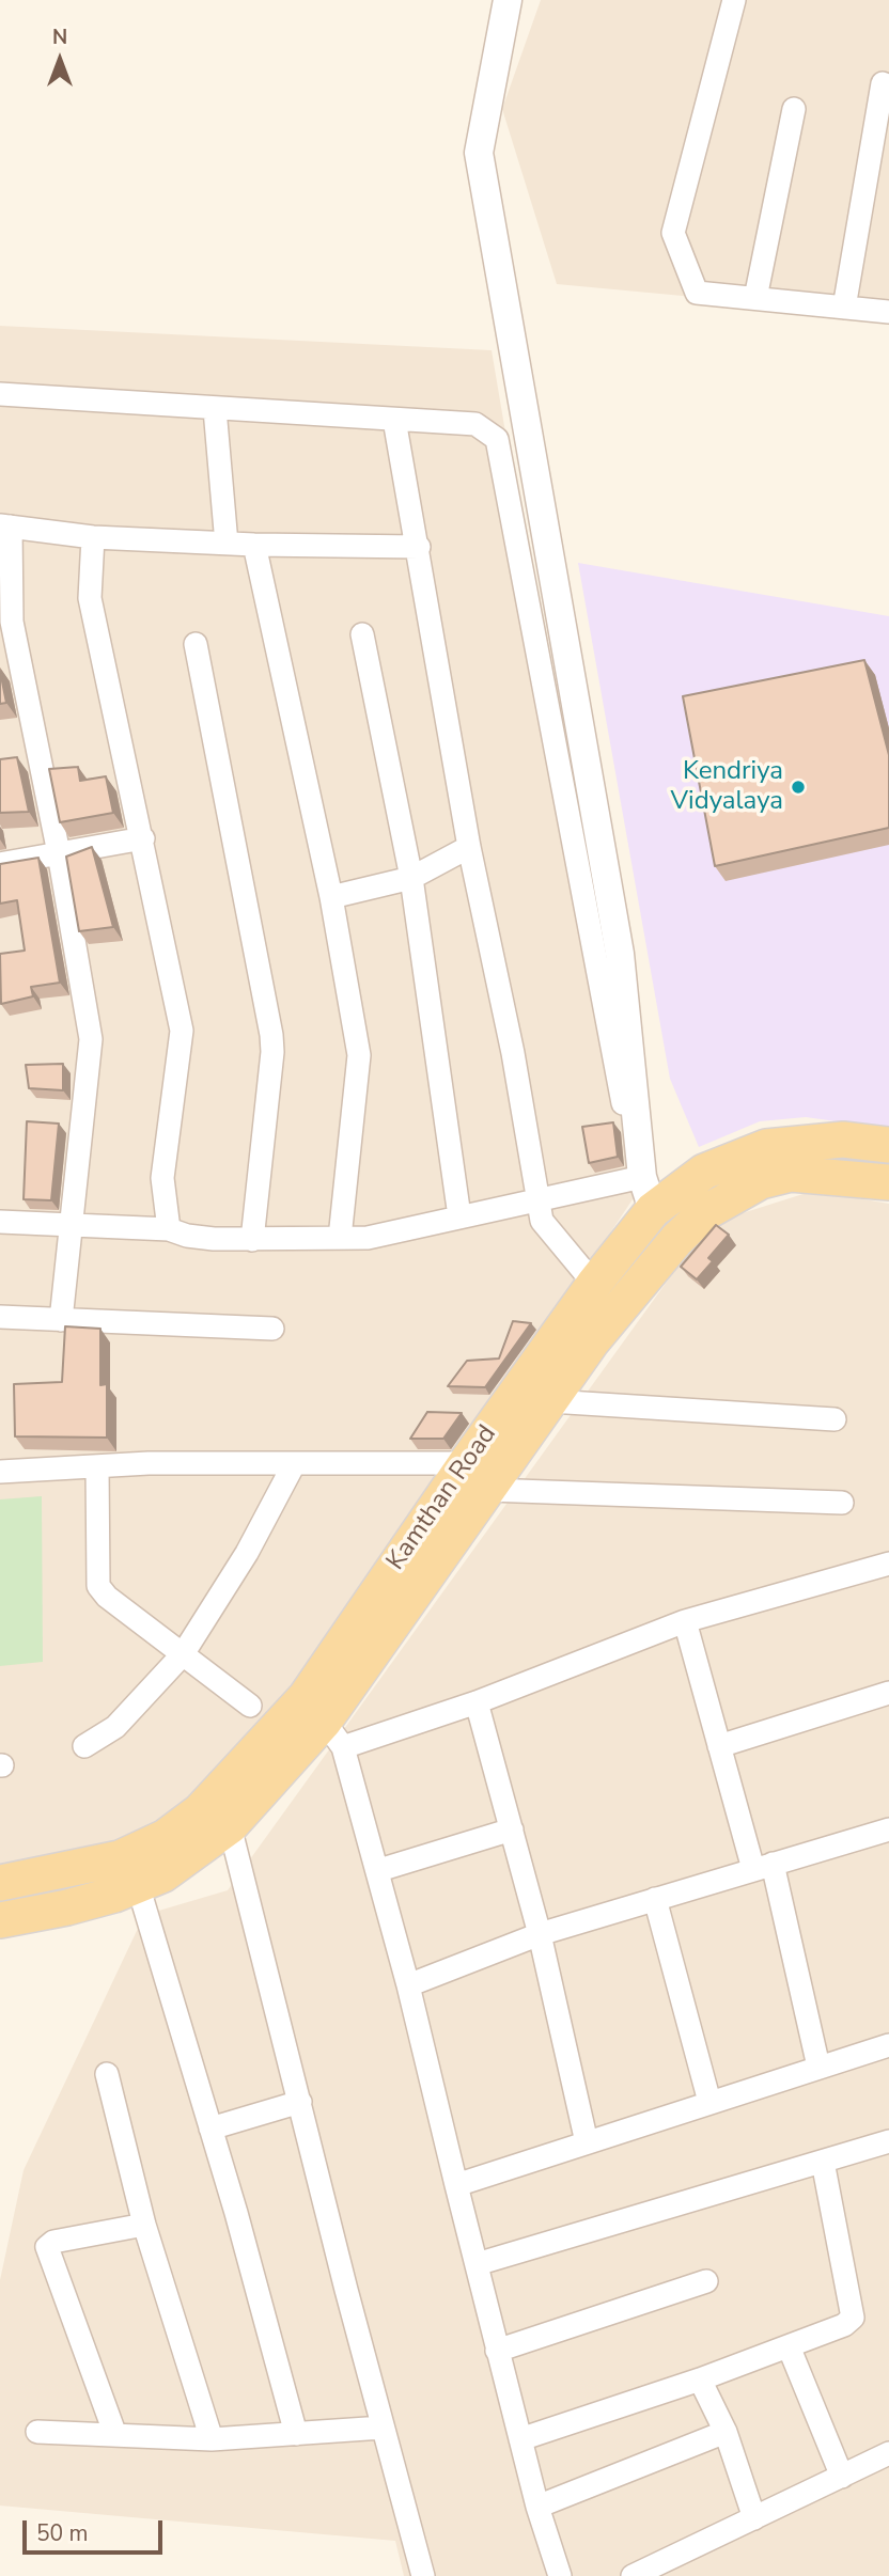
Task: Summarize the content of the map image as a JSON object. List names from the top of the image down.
{
  "streets": {
    "main road": ["Kamthan Road"]
  },
  "places": ["Kendriya Vidyalaya"],
  "scale_bar": "50 m",
  "north": "top"
}
